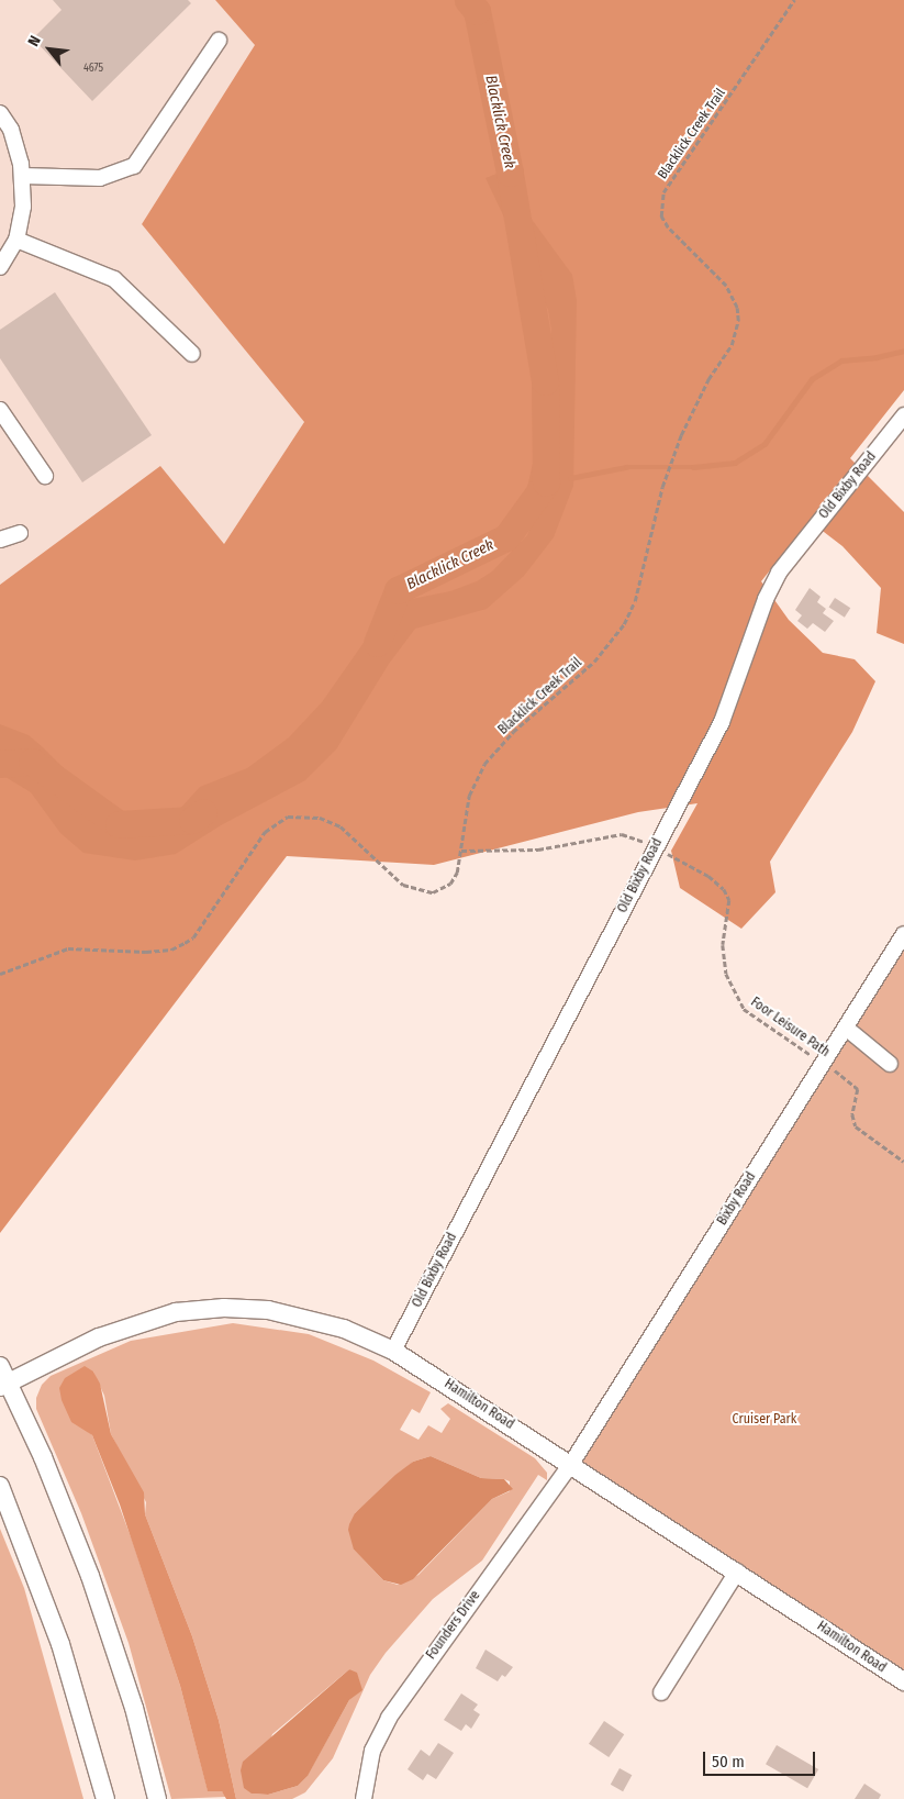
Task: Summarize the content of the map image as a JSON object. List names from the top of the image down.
{
  "streets": {
    "main road": ["Hamilton Road"],
    "street": ["Old Bixby Road", "Bixby Road", "Founders Drive"],
    "path": ["Blacklick Creek Trail", "Foor Leisure Path"]
  },
  "crossings": [
    ["Blacklick Creek Trail", "Foor Leisure Path"],
    ["Old Bixby Road", "Foor Leisure Path"],
    ["Old Bixby Road", "Hamilton Road"],
    ["Foor Leisure Path", "Bixby Road"],
    ["Bixby Road", "Hamilton Road"],
    ["Bixby Road", "Founders Drive"],
    ["Hamilton Road", "Founders Drive"]
  ],
  "water": ["Blacklick Creek"],
  "parks": ["Cruiser Park"],
  "house_numbers": ["4675"],
  "scale_bar": "50 m",
  "north": "top left"
}
